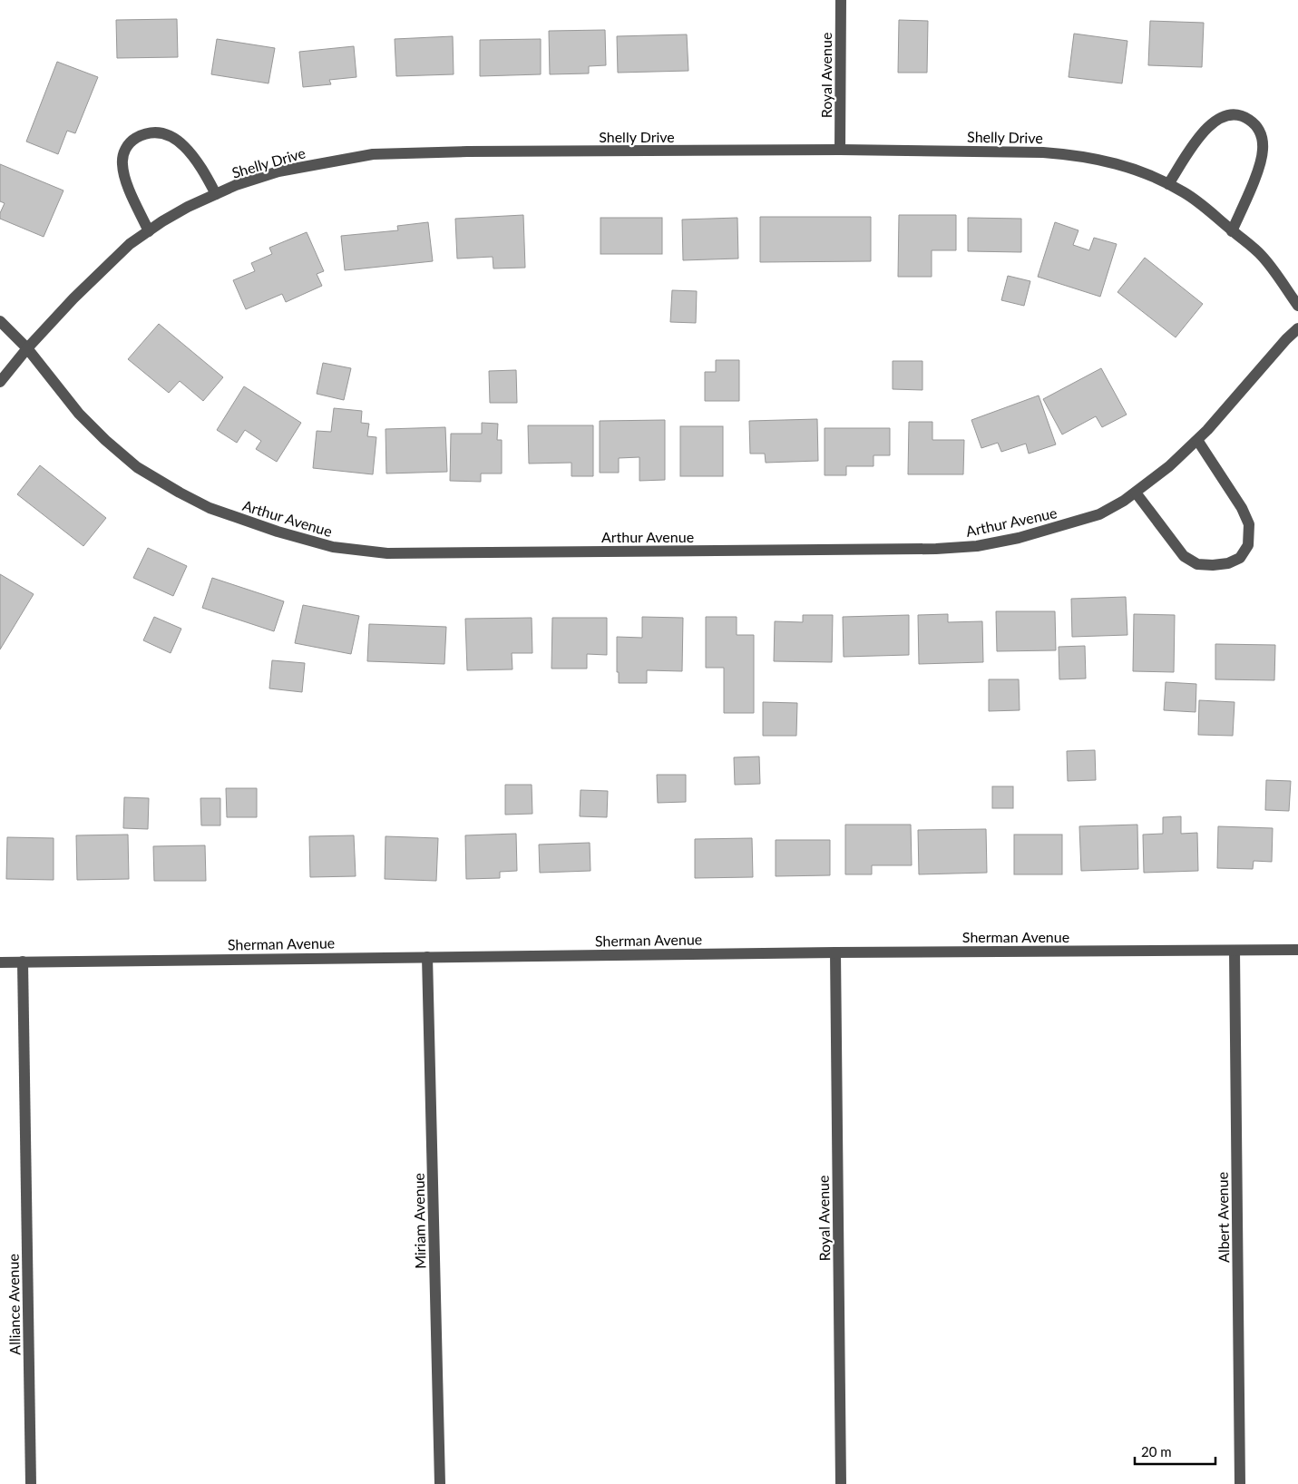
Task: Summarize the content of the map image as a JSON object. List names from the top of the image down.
{
  "streets": {
    "street": [
      "Royal Avenue",
      "Shelly Drive",
      "Arthur Avenue",
      "Sherman Avenue",
      "Albert Avenue",
      "Miriam Avenue",
      "Alliance Avenue"
    ]
  },
  "crossings": [
    ["Royal Avenue", "Shelly Drive"],
    ["Royal Avenue", "Sherman Avenue"],
    ["Shelly Drive", "Arthur Avenue"],
    ["Sherman Avenue", "Albert Avenue"],
    ["Sherman Avenue", "Miriam Avenue"],
    ["Sherman Avenue", "Alliance Avenue"]
  ],
  "scale_bar": "20 m"
}
